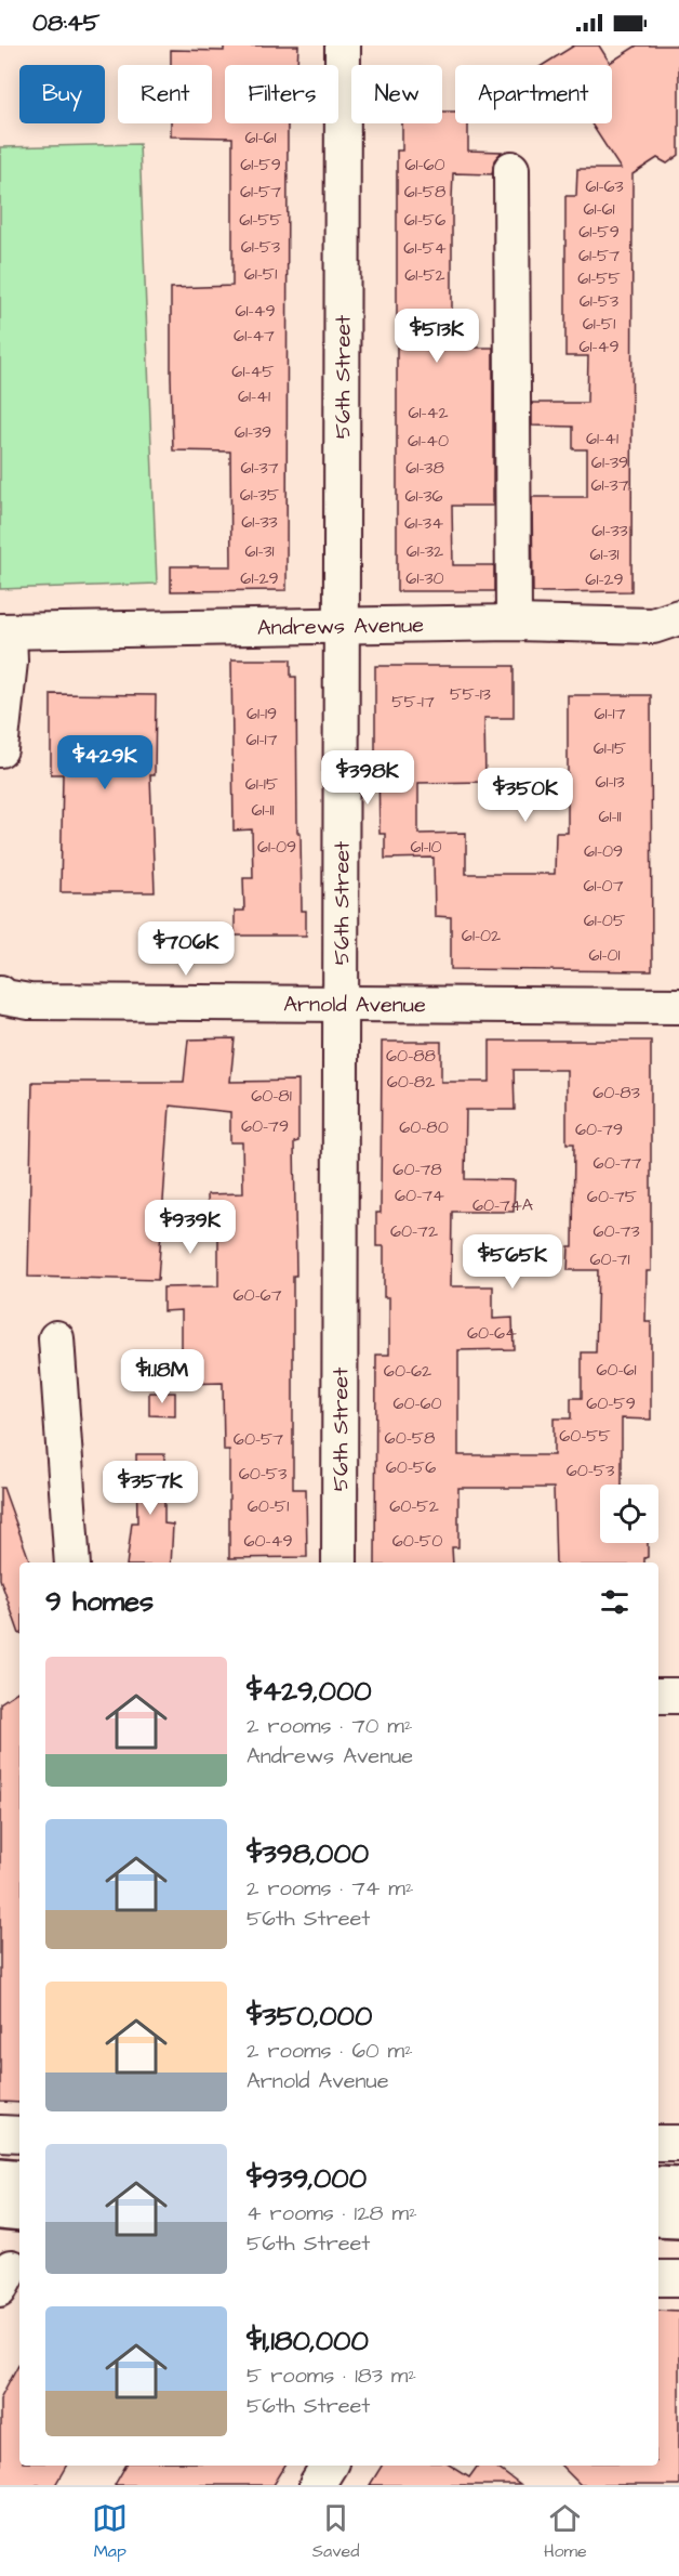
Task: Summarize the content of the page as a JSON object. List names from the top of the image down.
{
  "streets": {
    "street": ["56th Street", "Andrews Avenue", "Arnold Avenue"]
  },
  "crossings": [
    ["56th Street", "Andrews Avenue"],
    ["56th Street", "Arnold Avenue"]
  ],
  "house_numbers": [
    "61-61",
    "61-59",
    "61-60",
    "61-63",
    "61-57",
    "61-58",
    "61-61",
    "61-55",
    "61-56",
    "61-59",
    "61-53",
    "61-54",
    "61-57",
    "61-51",
    "61-52",
    "61-55",
    "61-53",
    "61-49",
    "61-51",
    "61-47",
    "61-49",
    "61-45",
    "61-41",
    "61-42",
    "61-39",
    "61-41",
    "61-40",
    "61-39",
    "61-37",
    "61-38",
    "61-37",
    "61-35",
    "61-36",
    "61-33",
    "61-34",
    "61-33",
    "61-31",
    "61-32",
    "61-31",
    "61-29",
    "61-30",
    "61-29",
    "55-13",
    "55-17",
    "61-19",
    "61-17",
    "61-17",
    "61-15",
    "61-13",
    "61-15",
    "61-11",
    "61-11",
    "61-09",
    "61-10",
    "61-09",
    "61-07",
    "61-05",
    "61-02",
    "61-01",
    "60-88",
    "60-82",
    "60-83",
    "60-81",
    "60-79",
    "60-80",
    "60-79",
    "60-77",
    "60-78",
    "60-74",
    "60-75",
    "60-74A",
    "60-72",
    "60-73",
    "60-71",
    "60-67",
    "60-64",
    "60-61",
    "60-62",
    "60-60",
    "60-59",
    "60-55",
    "60-58",
    "60-57",
    "60-56",
    "60-53",
    "60-53",
    "60-51",
    "60-52",
    "60-49",
    "60-50"
  ],
  "page": {
    "status": "08:45",
    "chip": [
      "Buy",
      "Rent",
      "Filters",
      "New",
      "Apartment"
    ],
    "price": [
      "$513K",
      "$429K",
      "$398K",
      "$350K",
      "$706K",
      "$939K",
      "$565K",
      "$1.18M",
      "$357K"
    ],
    "heading": "9 homes",
    "list": [
      {
        "name": "$429,000",
        "note": "2 rooms · 70 m² · Andrews Avenue"
      },
      {
        "name": "$398,000",
        "note": "2 rooms · 74 m² · 56th Street"
      },
      {
        "name": "$350,000",
        "note": "2 rooms · 60 m² · Arnold Avenue"
      },
      {
        "name": "$939,000",
        "note": "4 rooms · 128 m² · 56th Street"
      },
      {
        "name": "$1,180,000",
        "note": "5 rooms · 183 m² · 56th Street"
      }
    ],
    "tabs": ["Map", "Saved", "Home"]
  }
}
